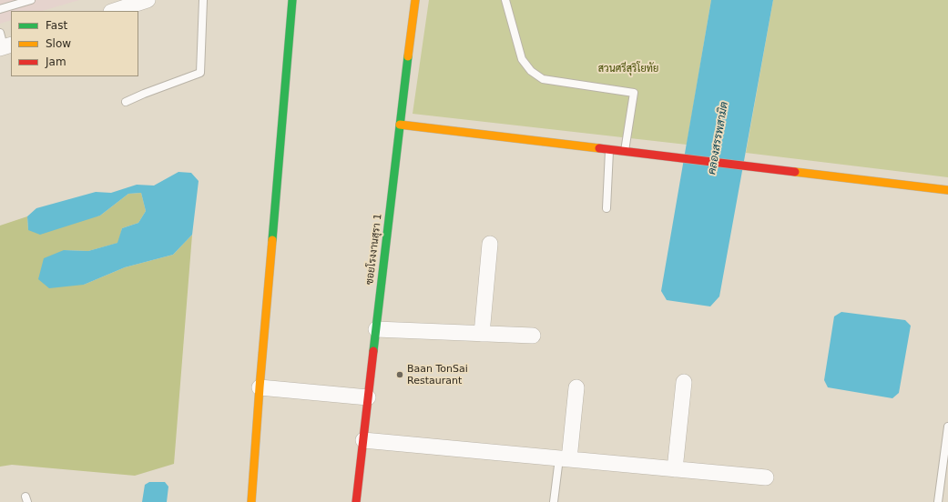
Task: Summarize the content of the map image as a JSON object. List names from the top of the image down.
{
  "streets": {
    "street": ["ซอยโรงงานสุรา 1"]
  },
  "water": ["คลองสรรพสามิต"],
  "parks": ["สวนศรีสุริโยทัย"],
  "places": ["Baan TonSai Restaurant"],
  "legend": ["Fast", "Slow", "Jam"]
}
